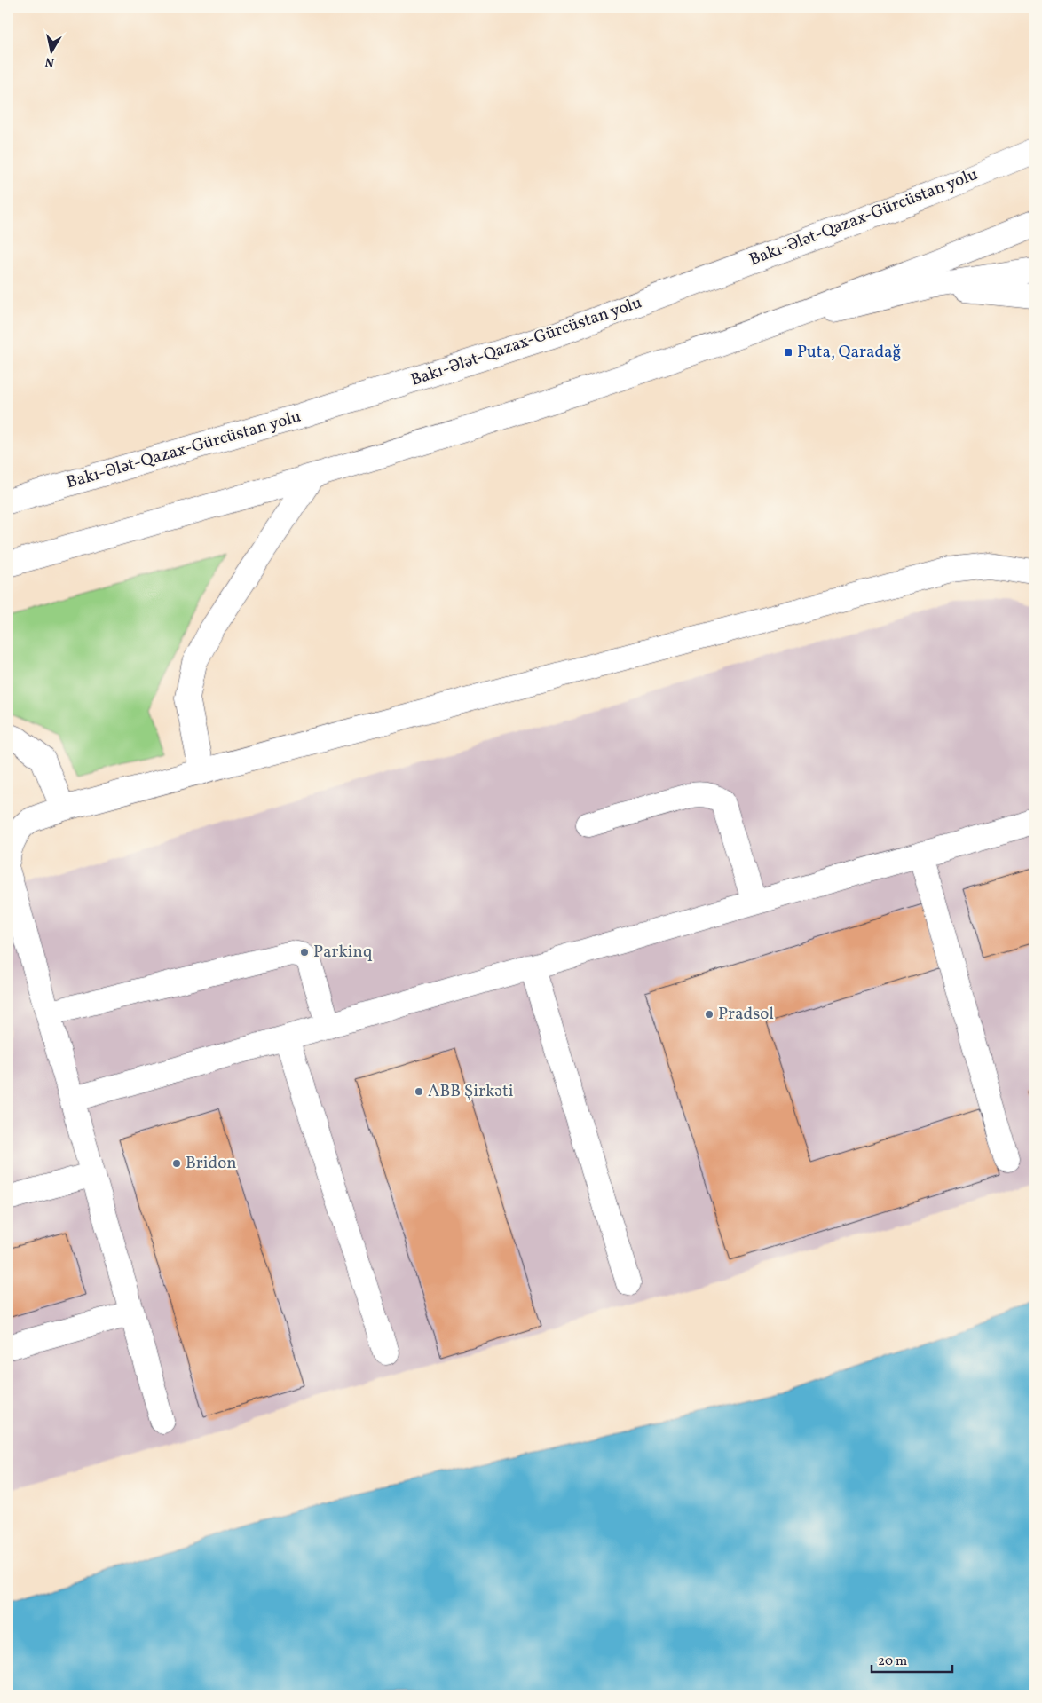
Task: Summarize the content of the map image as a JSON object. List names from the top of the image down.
{
  "streets": {
    "main road": ["Bakı-Ələt-Qazax-Gürcüstan yolu"]
  },
  "places": {
    "transit": ["Puta, Qaradağ"],
    "other": [
      "Parkinq",
      "Pradsol",
      "ABB Şirkəti",
      "Bridon"
    ]
  },
  "scale_bar": "20 m",
  "north": "bottom"
}
